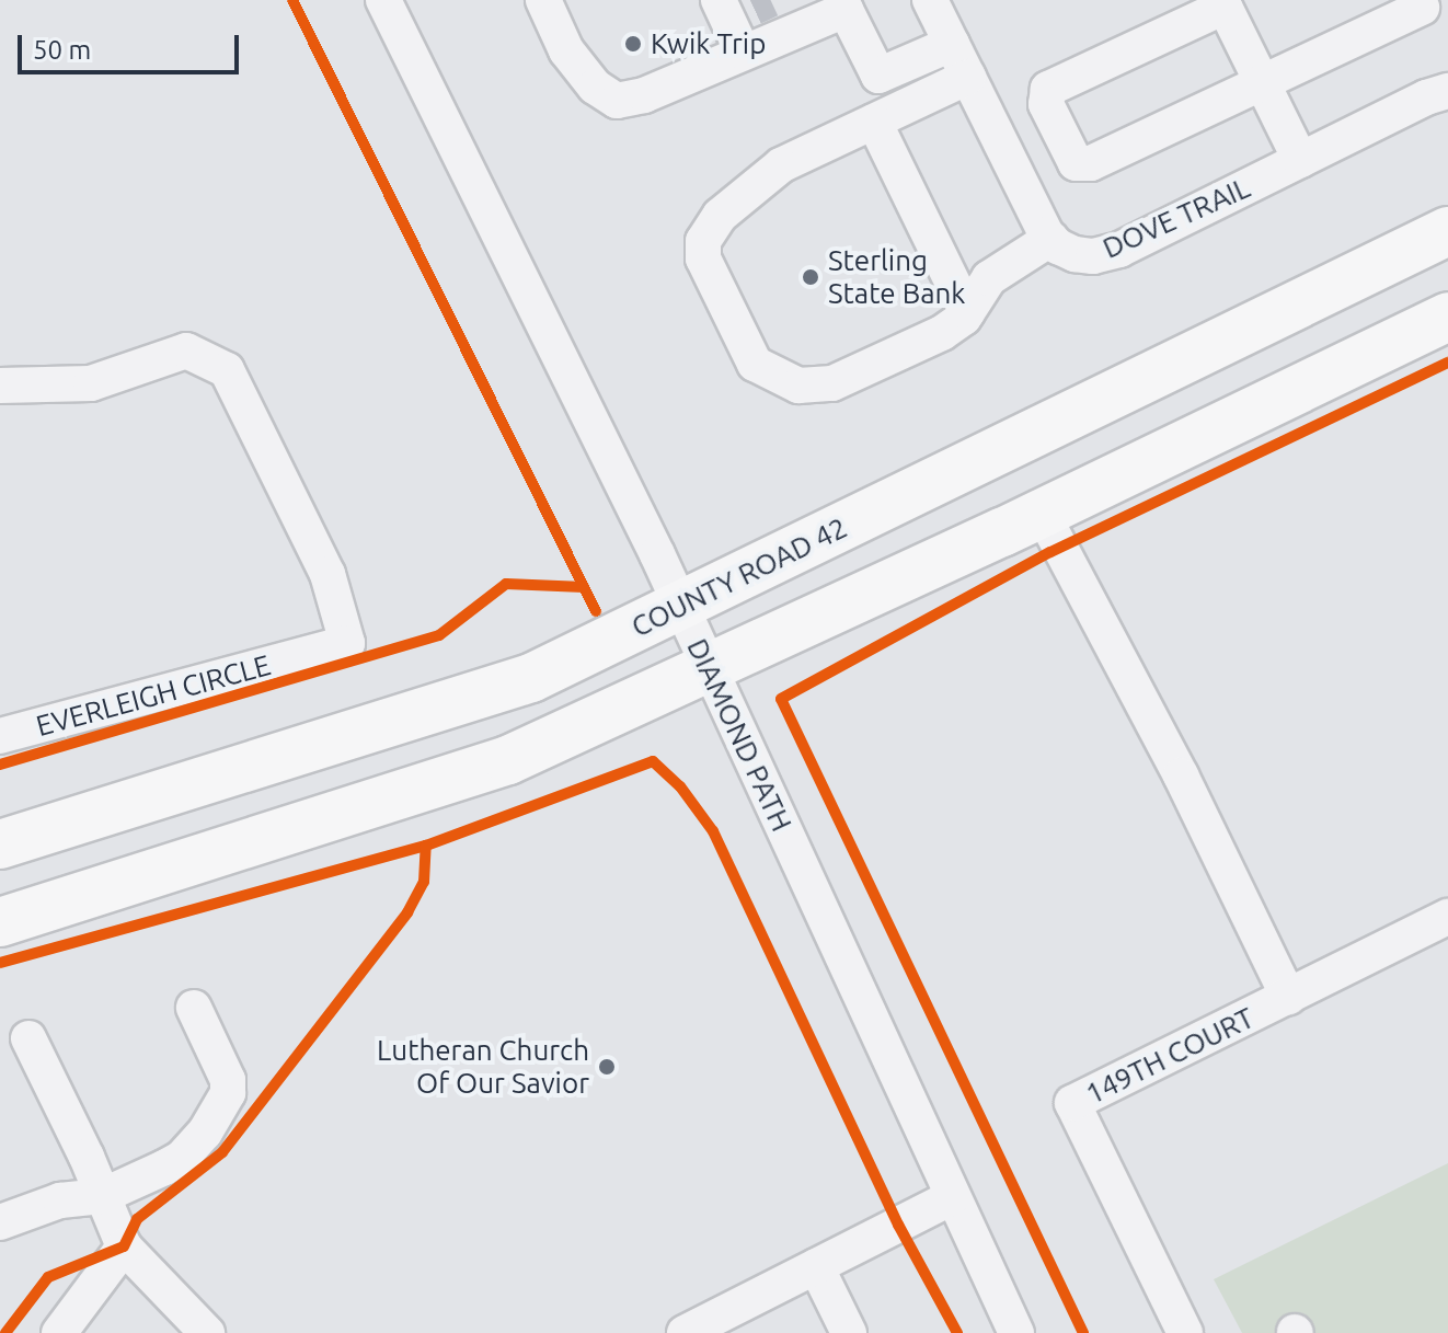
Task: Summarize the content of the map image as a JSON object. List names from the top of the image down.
{
  "streets": {
    "highway": ["COUNTY ROAD 42"],
    "street": [
      "DOVE TRAIL",
      "EVERLEIGH CIRCLE",
      "DIAMOND PATH",
      "149TH COURT"
    ]
  },
  "crossings": [
    ["COUNTY ROAD 42", "DIAMOND PATH"]
  ],
  "places": ["Kwik Trip", "Sterling State Bank", "Lutheran Church Of Our Savior"],
  "scale_bar": "50 m"
}
